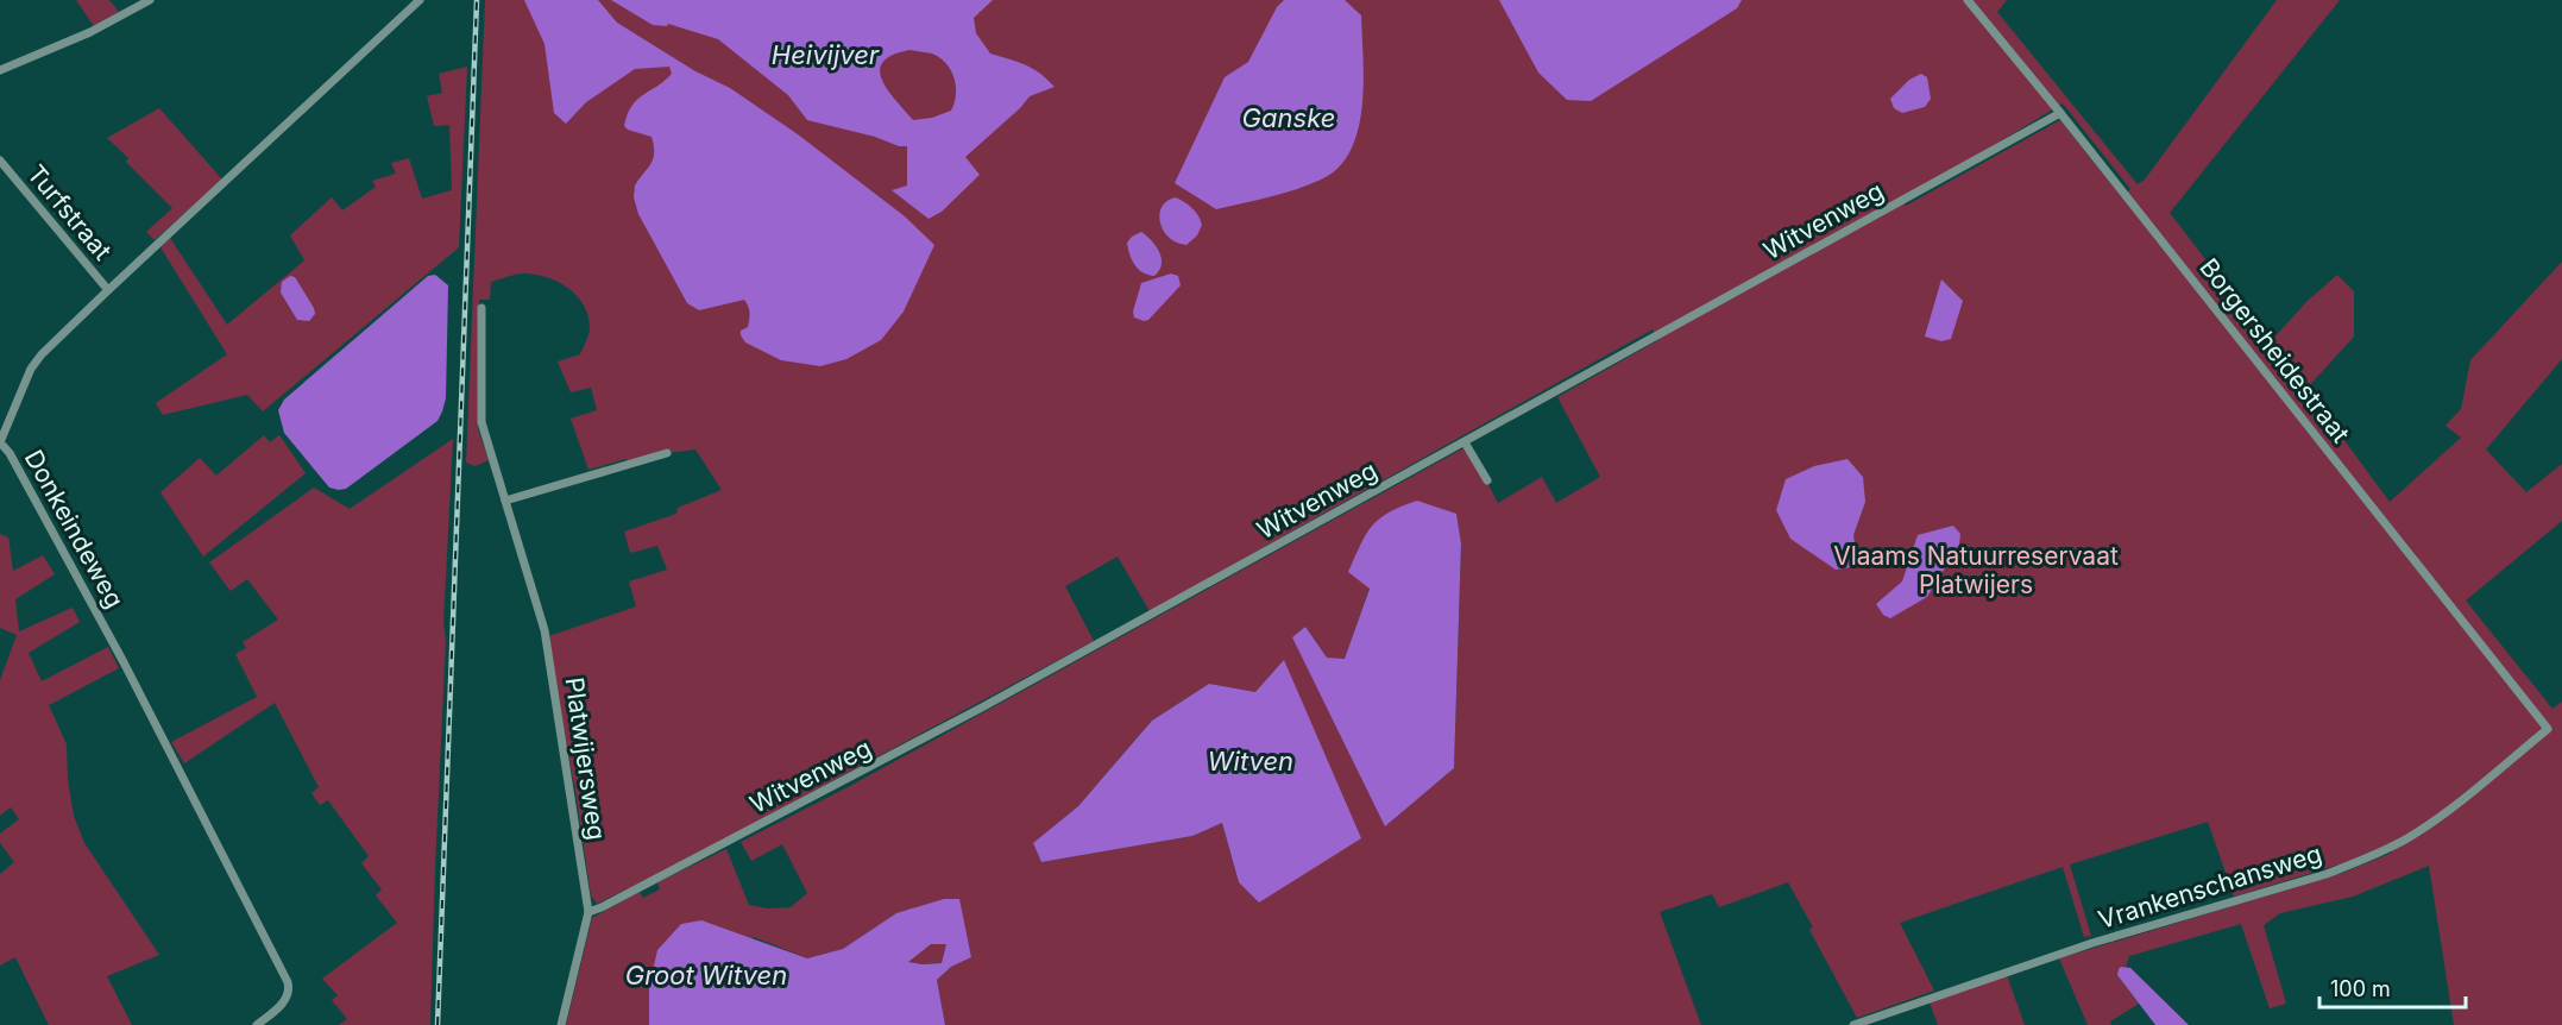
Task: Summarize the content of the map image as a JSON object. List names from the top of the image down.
{
  "streets": {
    "street": [
      "Turfstraat",
      "Witvenweg",
      "Borgersheidestraat",
      "Donkeindeweg",
      "Platwijersweg",
      "Vrankenschansweg"
    ]
  },
  "crossings": [
    ["Turfstraat", "Donkeindeweg"],
    ["Witvenweg", "Borgersheidestraat"],
    ["Witvenweg", "Platwijersweg"],
    ["Borgersheidestraat", "Vrankenschansweg"]
  ],
  "water": [
    "Heivijver",
    "Ganske",
    "Witven",
    "Groot Witven"
  ],
  "parks": ["Vlaams Natuurreservaat Platwijers"],
  "scale_bar": "100 m"
}
